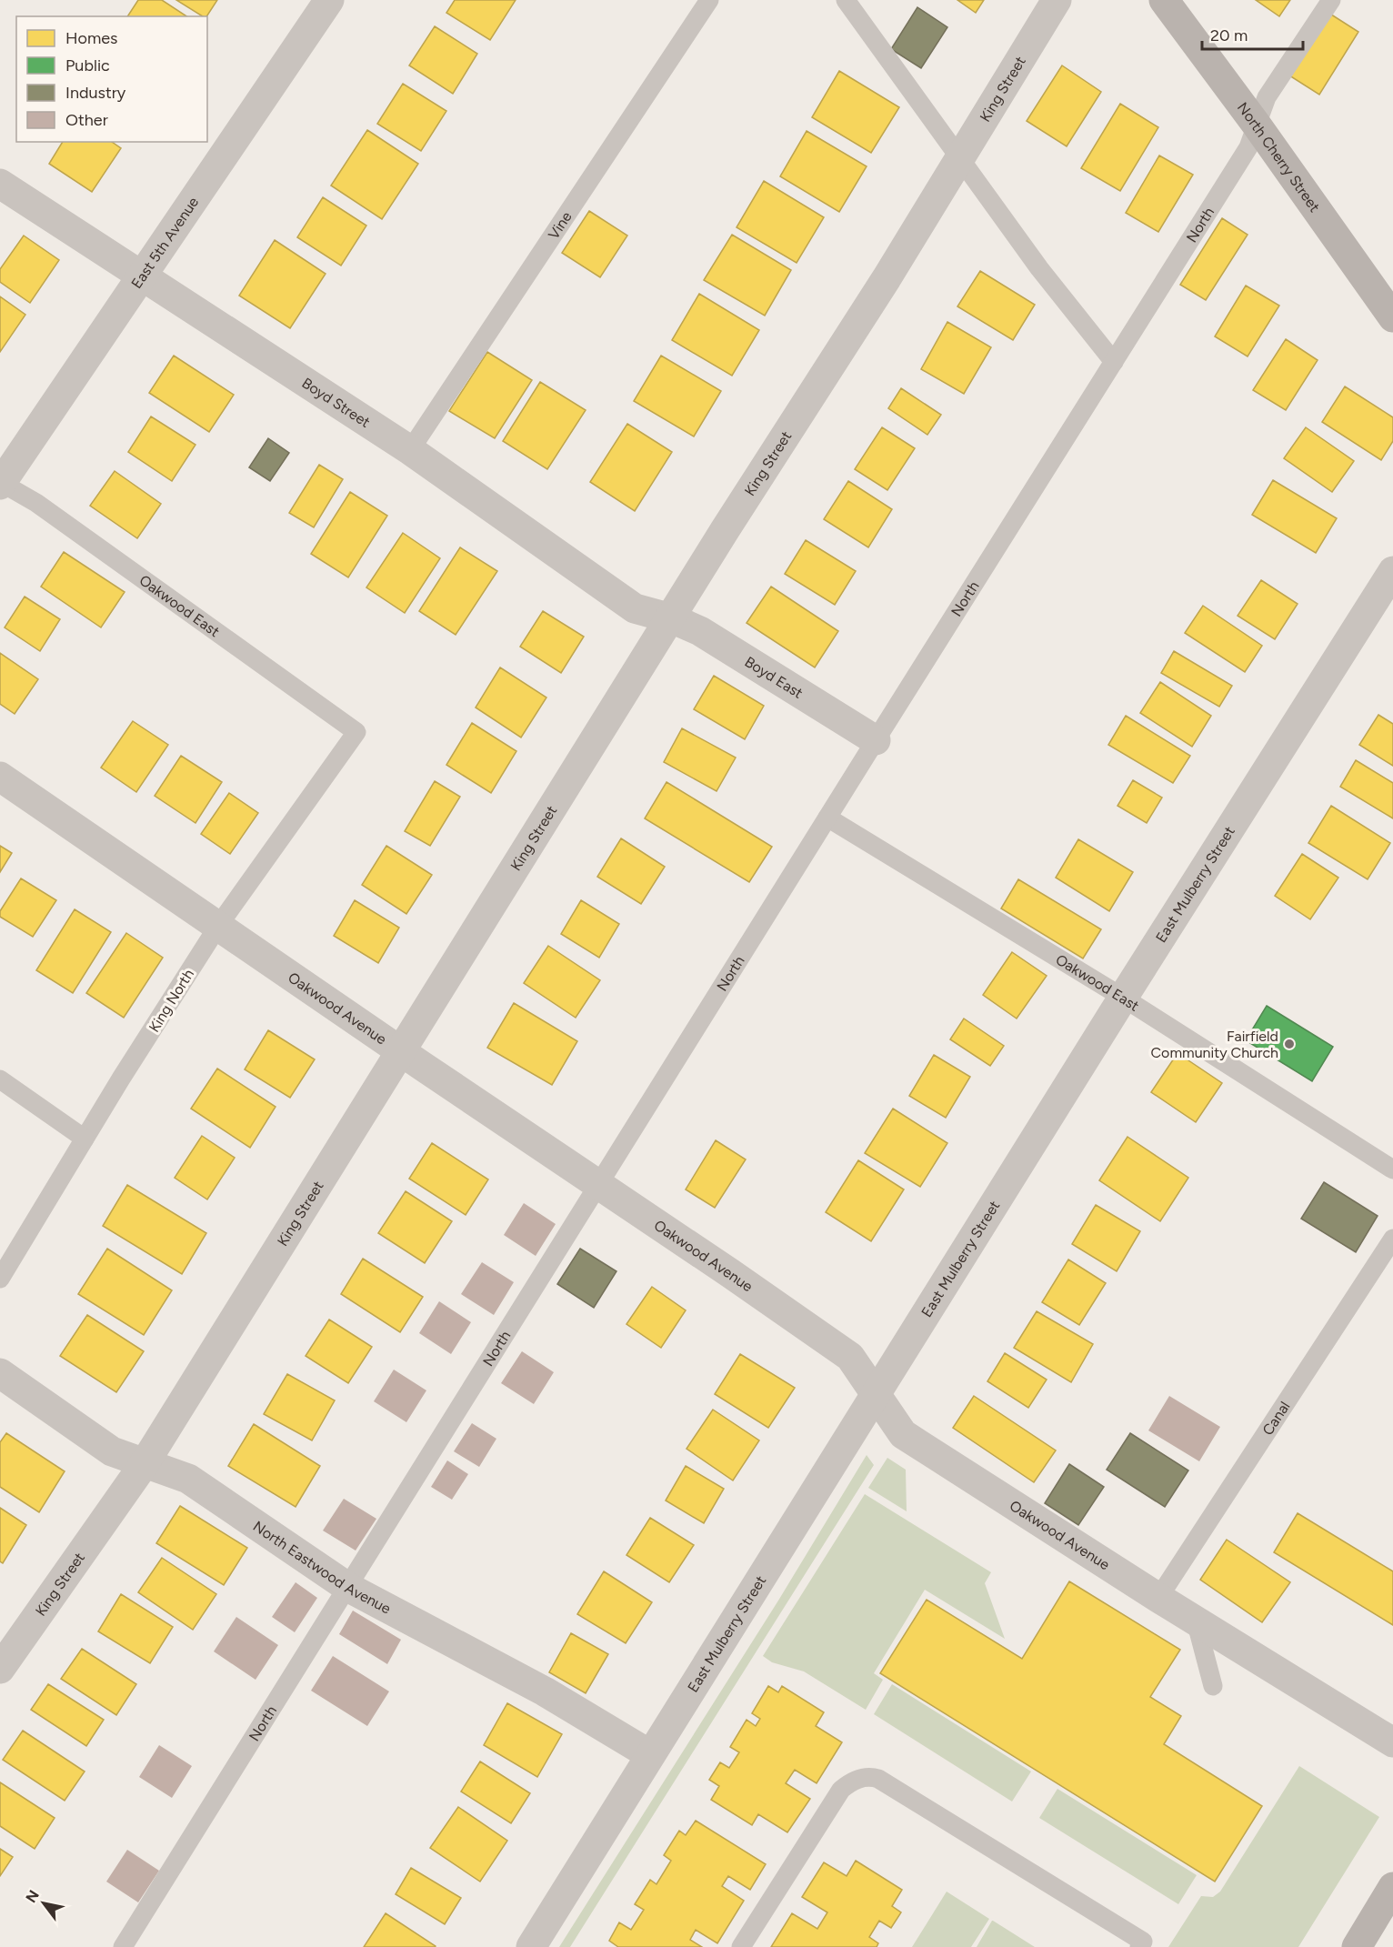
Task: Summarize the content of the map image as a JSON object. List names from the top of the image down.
{
  "streets": {
    "main road": ["North Cherry Street"],
    "street": [
      "King Street",
      "East 5th Avenue",
      "Boyd Street",
      "Boyd East",
      "East Mulberry Street",
      "Oakwood Avenue",
      "North Eastwood Avenue"
    ],
    "lane": [
      "Vine",
      "North",
      "Oakwood East",
      "King North",
      "Canal"
    ]
  },
  "crossings": [
    ["King Street", "Boyd Street"],
    ["King Street", "Boyd East"],
    ["King Street", "Oakwood Avenue"],
    ["King Street", "North Eastwood Avenue"],
    ["North Cherry Street", "North"],
    ["Vine", "Boyd Street"],
    ["North", "Oakwood East"],
    ["North", "Boyd East"],
    ["North", "Oakwood Avenue"],
    ["North", "North Eastwood Avenue"],
    ["East 5th Avenue", "Boyd Street"],
    ["East 5th Avenue", "Oakwood East"],
    ["Boyd Street", "Boyd East"],
    ["Oakwood East", "East Mulberry Street"],
    ["Oakwood East", "King North"],
    ["East Mulberry Street", "Oakwood Avenue"],
    ["East Mulberry Street", "North Eastwood Avenue"],
    ["King North", "Oakwood Avenue"],
    ["Oakwood Avenue", "Canal"]
  ],
  "places": ["Fairfield Community Church"],
  "legend": [
    "Homes",
    "Public",
    "Industry",
    "Other"
  ],
  "scale_bar": "20 m",
  "north": "top left"
}
